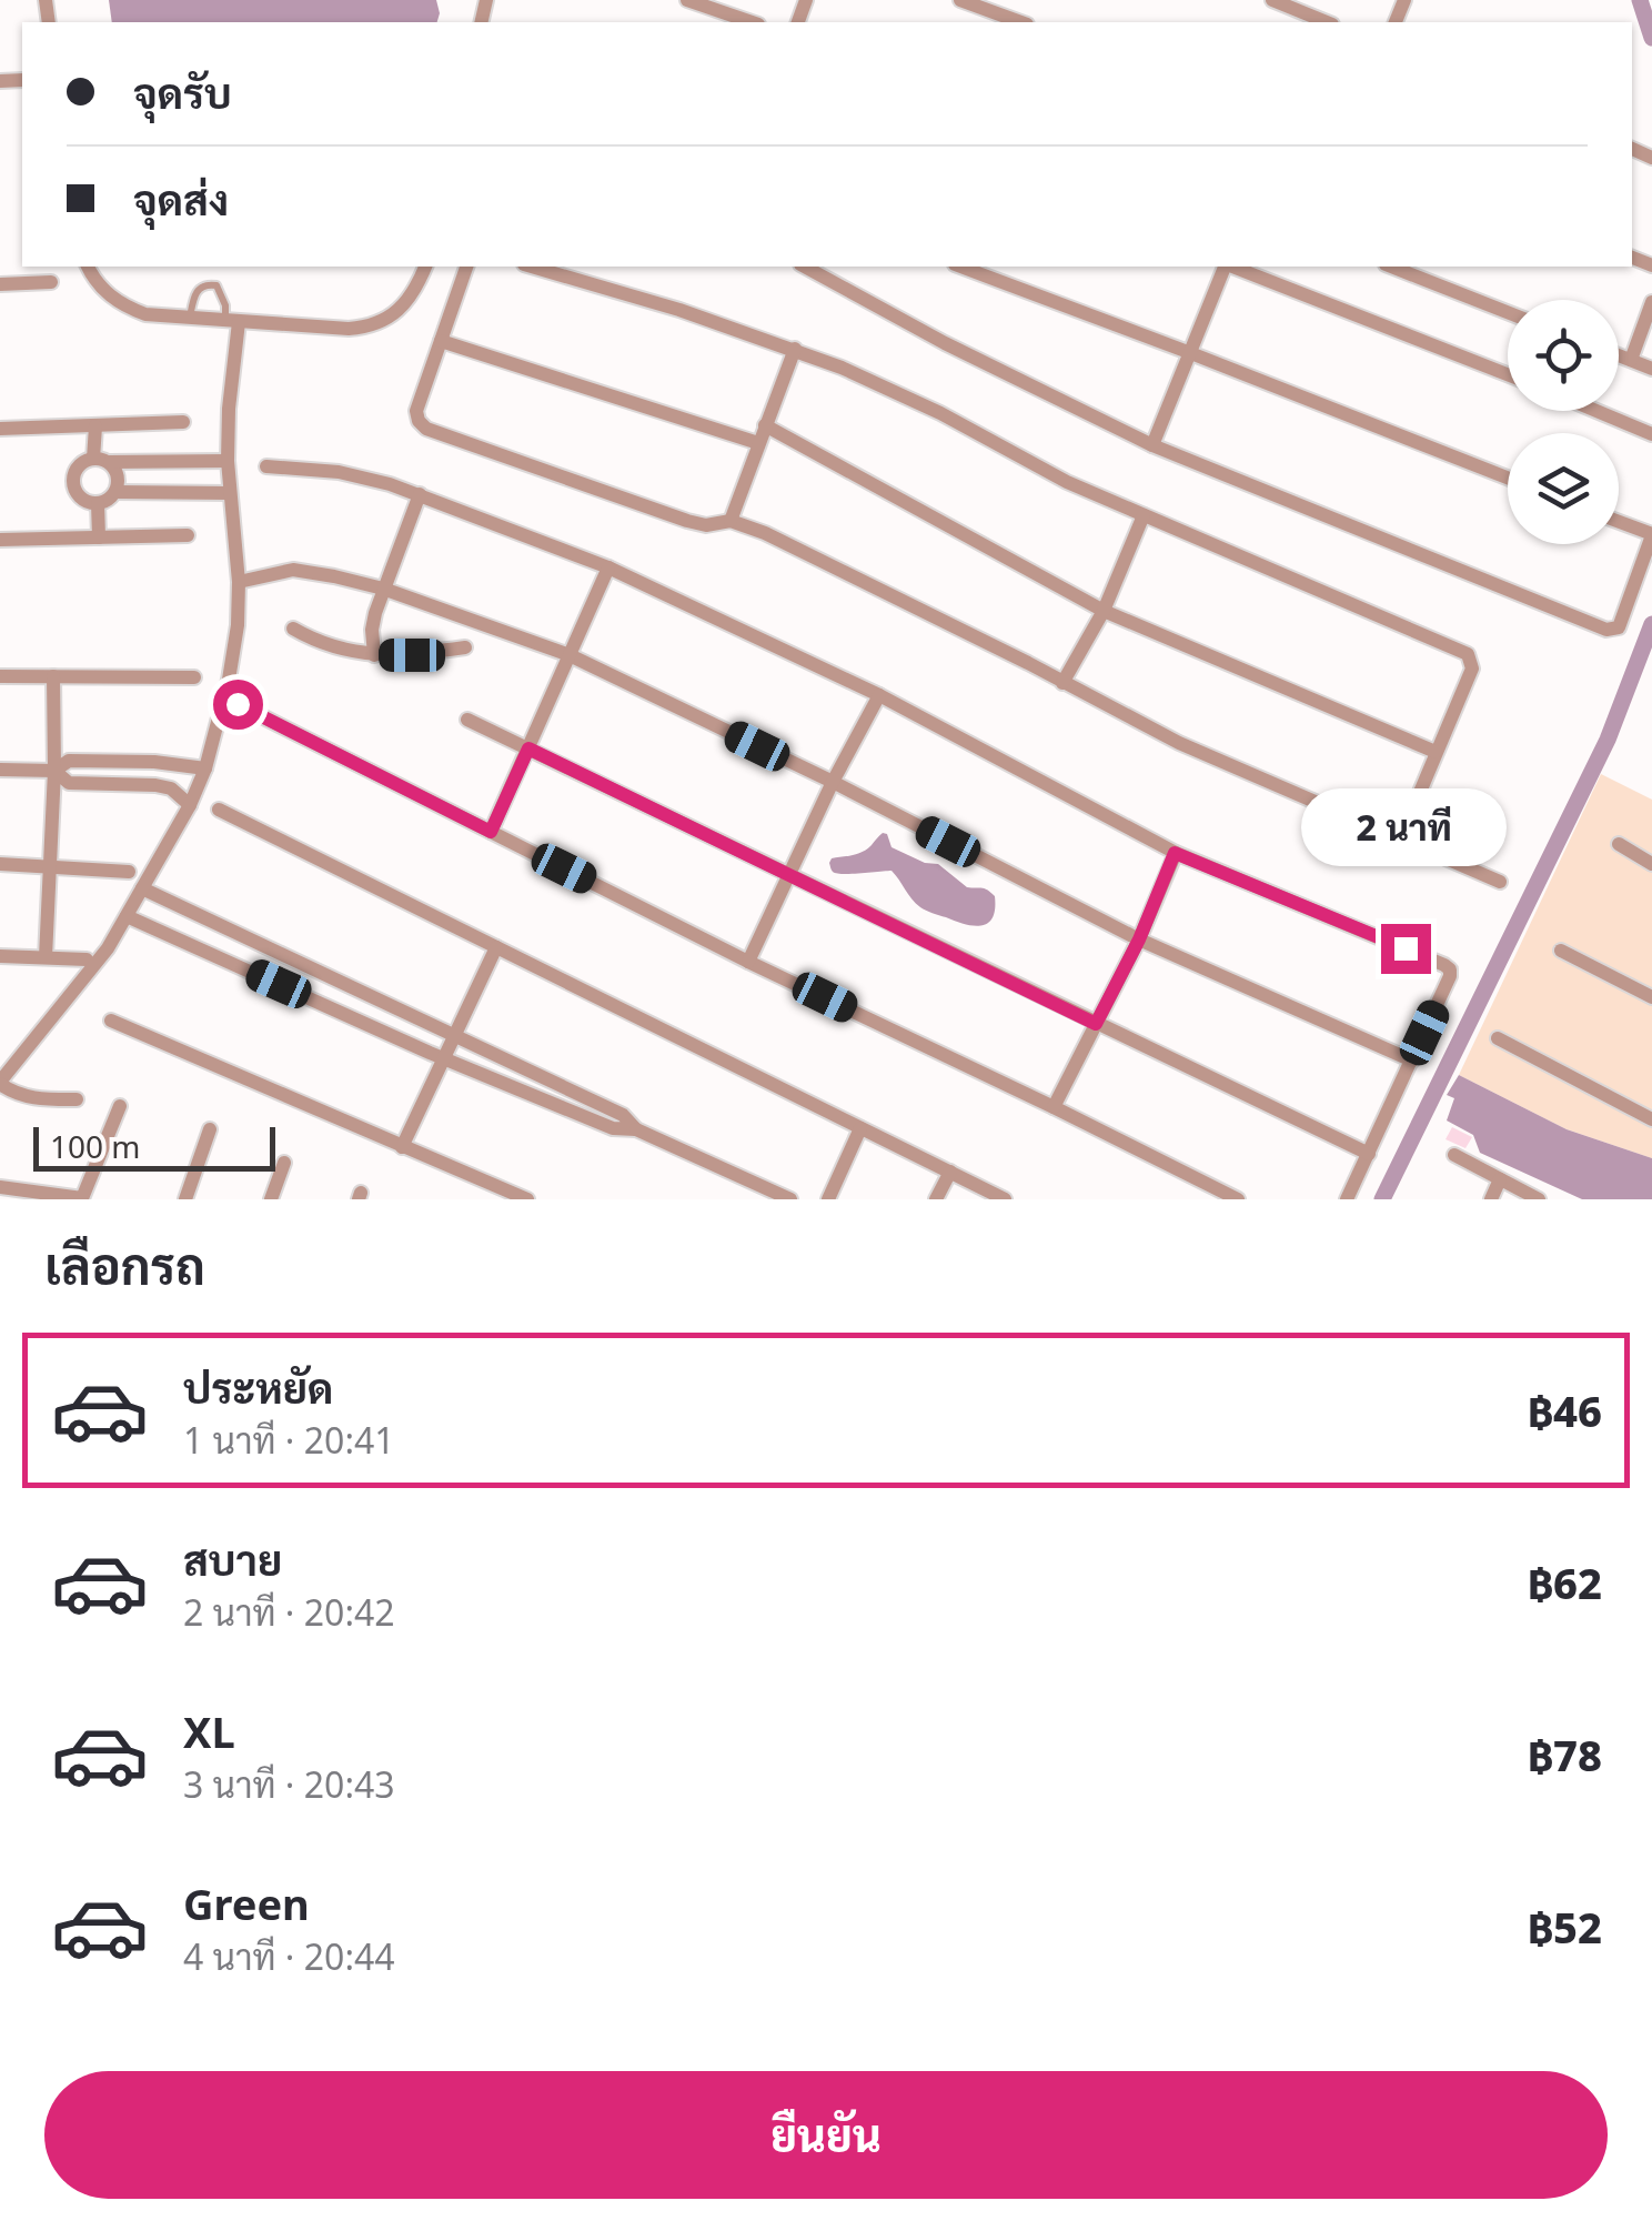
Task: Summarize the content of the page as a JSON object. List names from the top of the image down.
{
  "scale_bar": "100 m",
  "page": {
    "banner": ["จุดรับ", "จุดส่ง"],
    "bubble": "2 นาที",
    "scale": "100 m",
    "heading": "เลือกรถ",
    "list": [
      {
        "name": "ประหยัด",
        "note": "1 นาที · 20:41",
        "value": "฿46"
      },
      {
        "name": "สบาย",
        "note": "2 นาที · 20:42",
        "value": "฿62"
      },
      {
        "name": "XL",
        "note": "3 นาที · 20:43",
        "value": "฿78"
      },
      {
        "name": "Green",
        "note": "4 นาที · 20:44",
        "value": "฿52"
      }
    ],
    "buttons": "ยืนยัน"
  }
}
